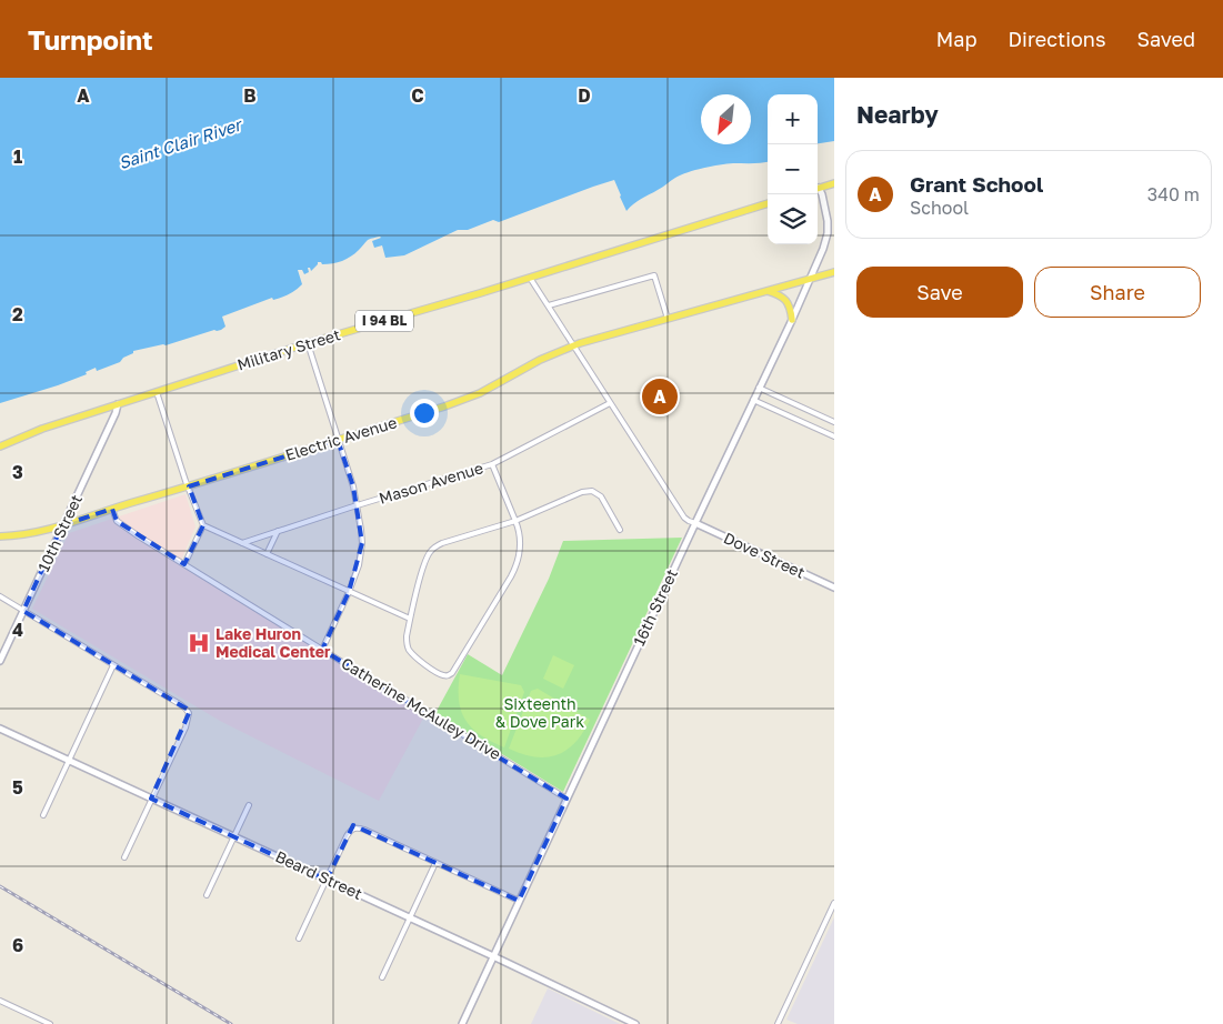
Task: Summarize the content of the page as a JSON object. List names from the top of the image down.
{
  "streets": {
    "main road": ["I 94 BL", "Military Street", "Electric Avenue"],
    "street": [
      "Mason Avenue",
      "10th Street",
      "Dove Street",
      "16th Street",
      "Catherine McAuley Drive",
      "Beard Street"
    ]
  },
  "crossings": [
    ["Military Street", "10th Street"],
    ["Electric Avenue", "10th Street"],
    ["Electric Avenue", "16th Street"],
    ["Electric Avenue", "Catherine McAuley Drive"],
    ["Dove Street", "16th Street"],
    ["16th Street", "Catherine McAuley Drive"],
    ["16th Street", "Beard Street"]
  ],
  "water": ["Saint Clair River"],
  "parks": ["Sixteenth & Dove Park"],
  "places": {
    "hospital": ["Lake Huron Medical Center"]
  },
  "north": "bottom left",
  "page": {
    "header": "Turnpoint",
    "nav": ["Map", "Directions", "Saved"],
    "heading": "Nearby",
    "map_buttons": ["+", "−"],
    "list": [
      {
        "mark": "A",
        "name": "Grant School",
        "note": "School",
        "value": "340 m"
      }
    ],
    "buttons": ["Save", "Share"],
    "pins": "A"
  },
  "grid": {
    "columns": [
      "A",
      "B",
      "C",
      "D"
    ],
    "rows": [
      "1",
      "2",
      "3",
      "4",
      "5",
      "6"
    ]
  }
}
